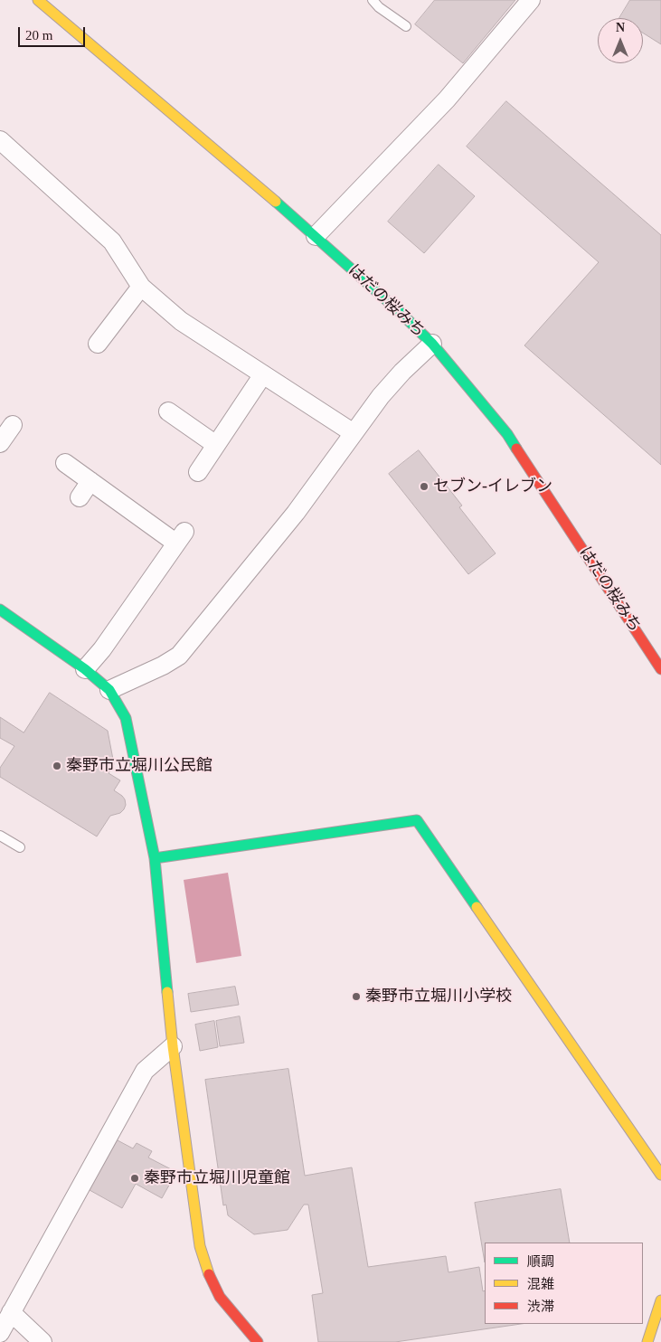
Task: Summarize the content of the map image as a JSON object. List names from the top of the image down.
{
  "streets": {
    "street": ["はだの桜みち"]
  },
  "places": [
    "セブン-イレブン",
    "秦野市立堀川公民館",
    "秦野市立堀川小学校",
    "秦野市立堀川児童館"
  ],
  "legend": ["順調", "混雑", "渋滞"],
  "scale_bar": "20 m",
  "north": "top"
}
